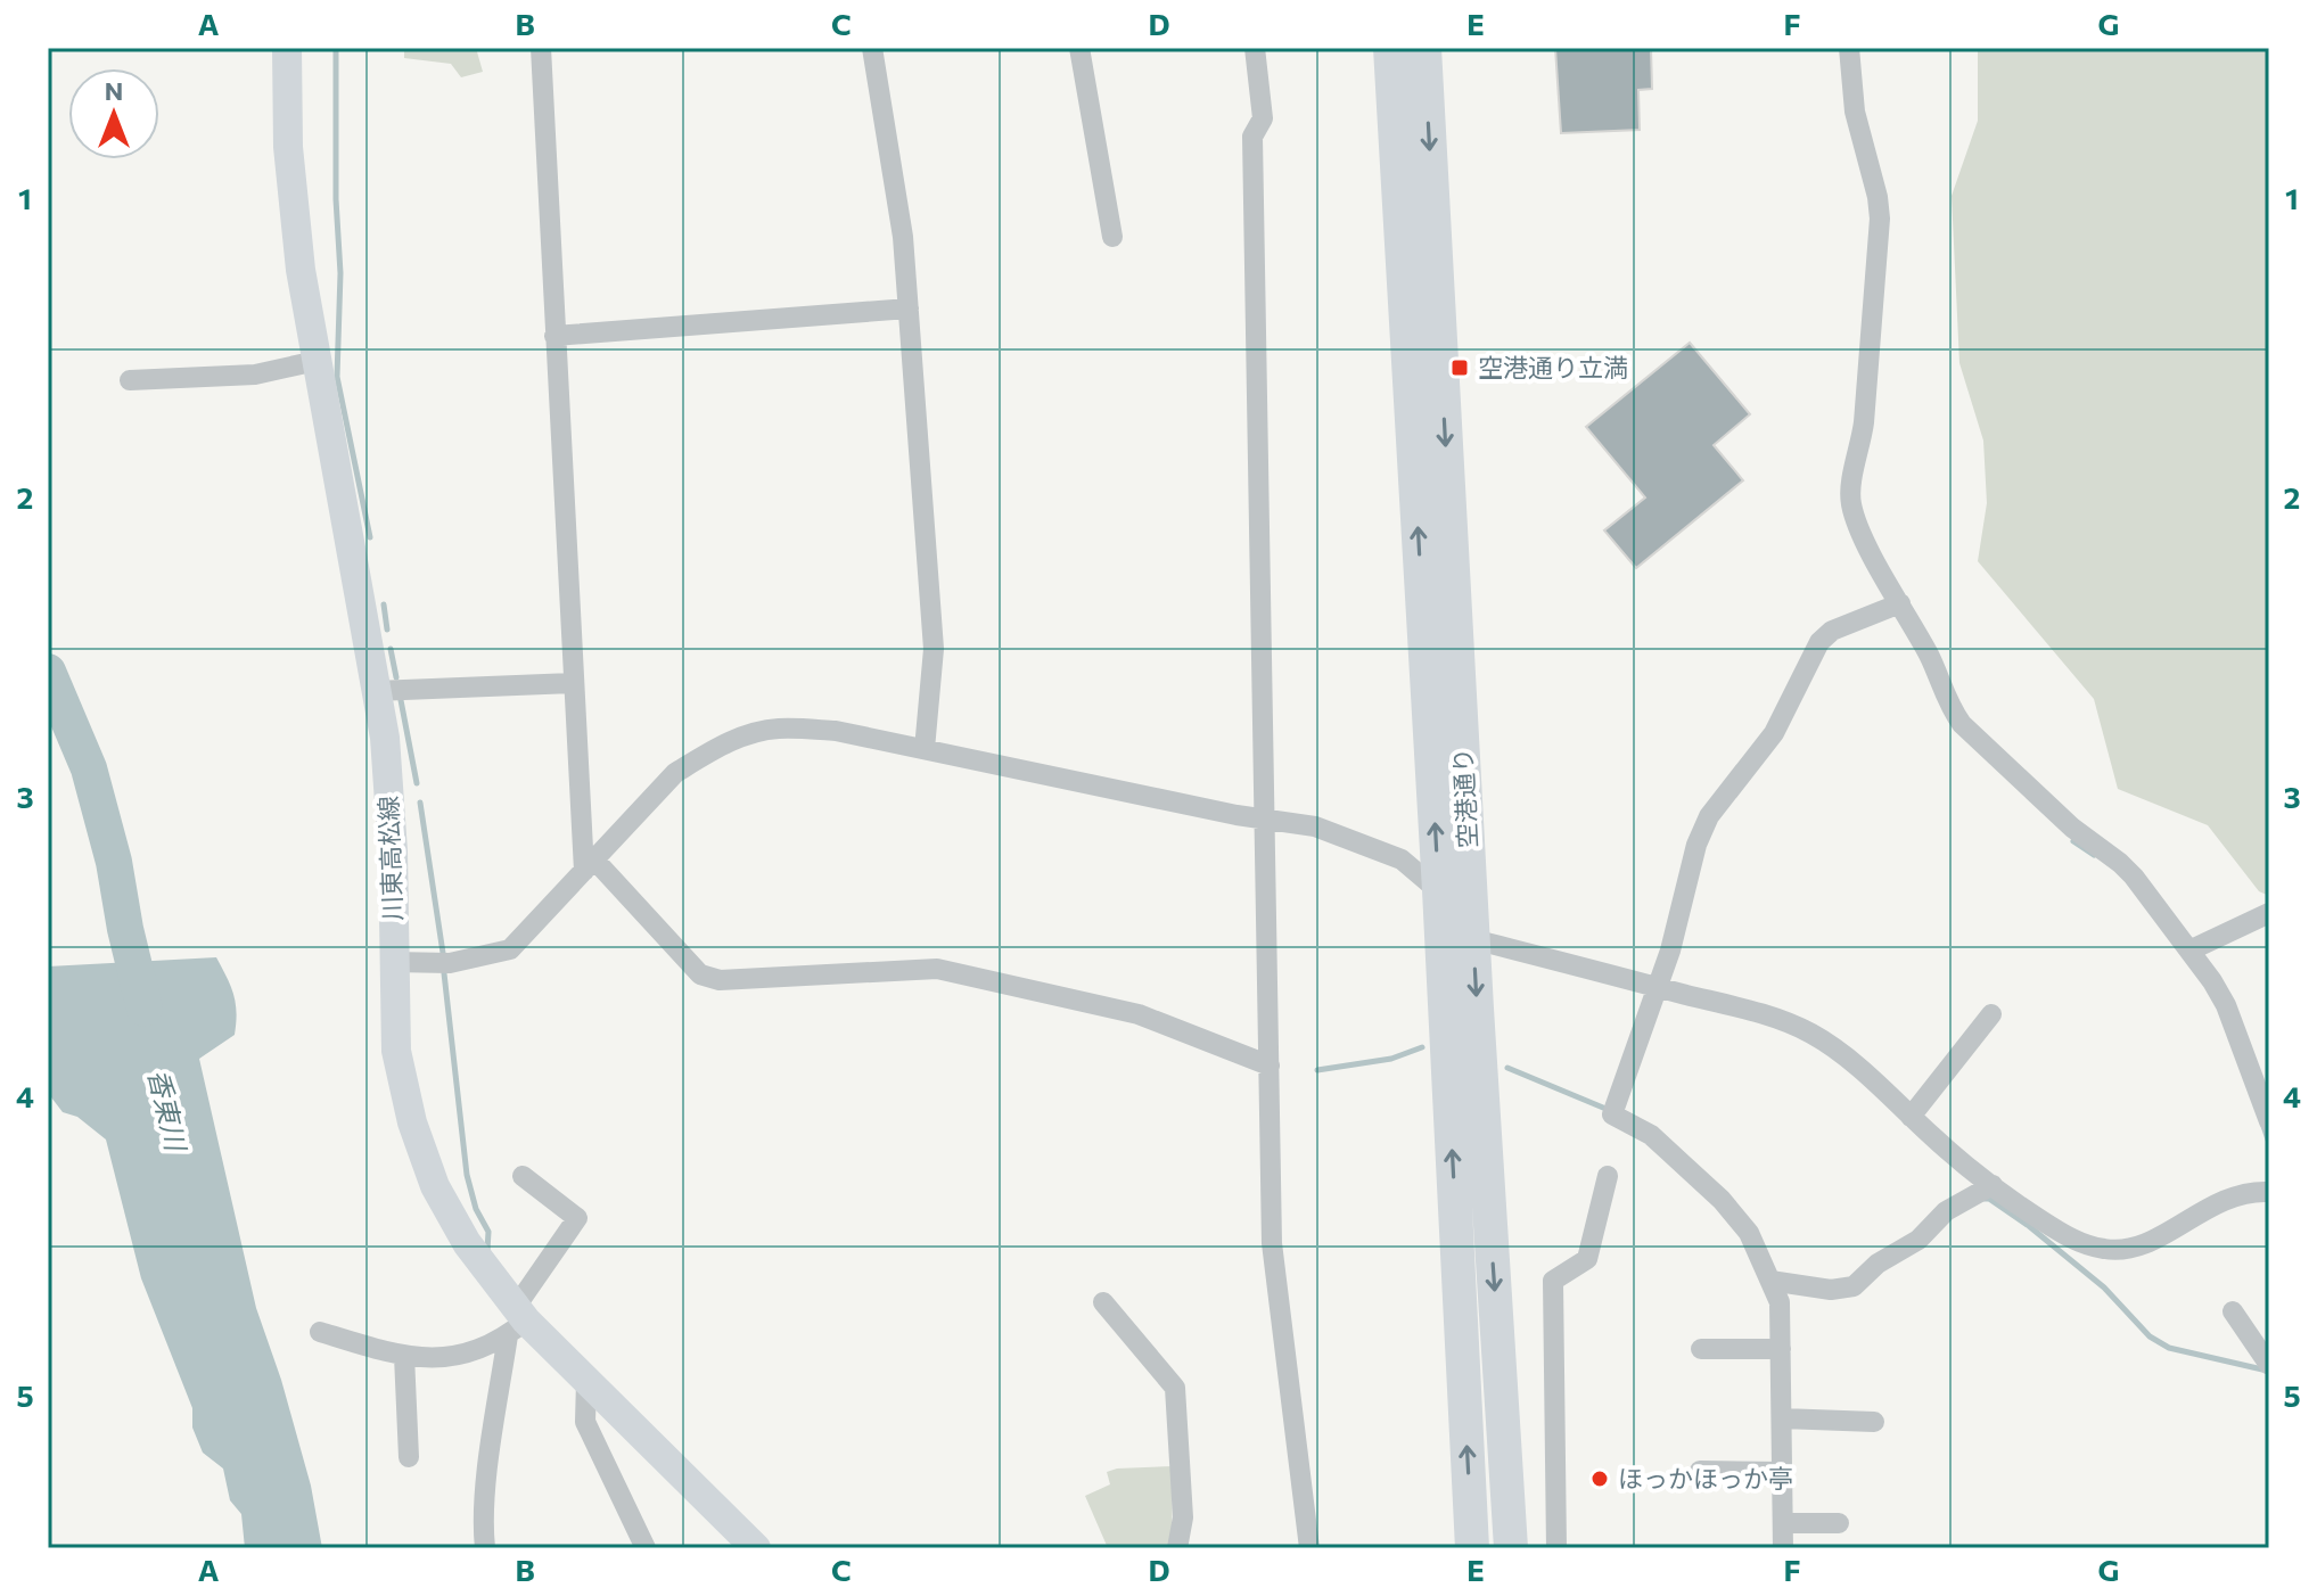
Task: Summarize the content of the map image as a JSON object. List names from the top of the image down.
{
  "streets": {
    "highway": ["空港通り"],
    "main road": ["川東高松線"]
  },
  "water": ["香東川"],
  "places": {
    "transit": ["空港通り立満"],
    "other": ["ほっかほっか亭"]
  },
  "north": "top",
  "grid": {
    "columns": [
      "A",
      "B",
      "C",
      "D",
      "E",
      "F",
      "G"
    ],
    "rows": [
      "1",
      "2",
      "3",
      "4",
      "5"
    ]
  }
}
